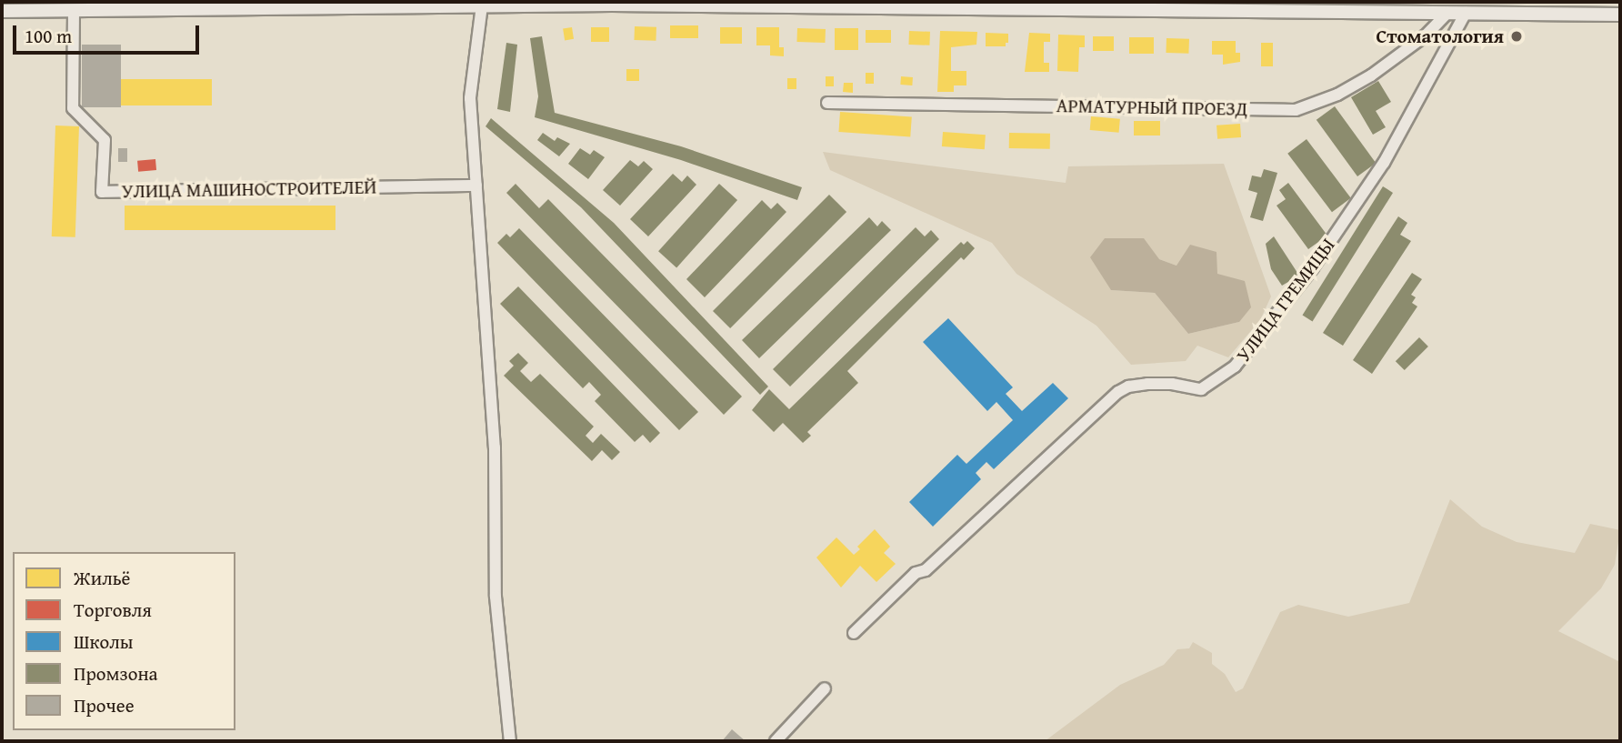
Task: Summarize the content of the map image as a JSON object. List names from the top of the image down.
{
  "streets": {
    "street": ["АРМАТУРНЫЙ ПРОЕЗД", "УЛИЦА МАШИНОСТРОИТЕЛЕЙ", "УЛИЦА ГРЕМИЦЫ"]
  },
  "places": ["Стоматология"],
  "legend": [
    "Жильё",
    "Торговля",
    "Школы",
    "Промзона",
    "Прочее"
  ],
  "scale_bar": "100 m"
}
